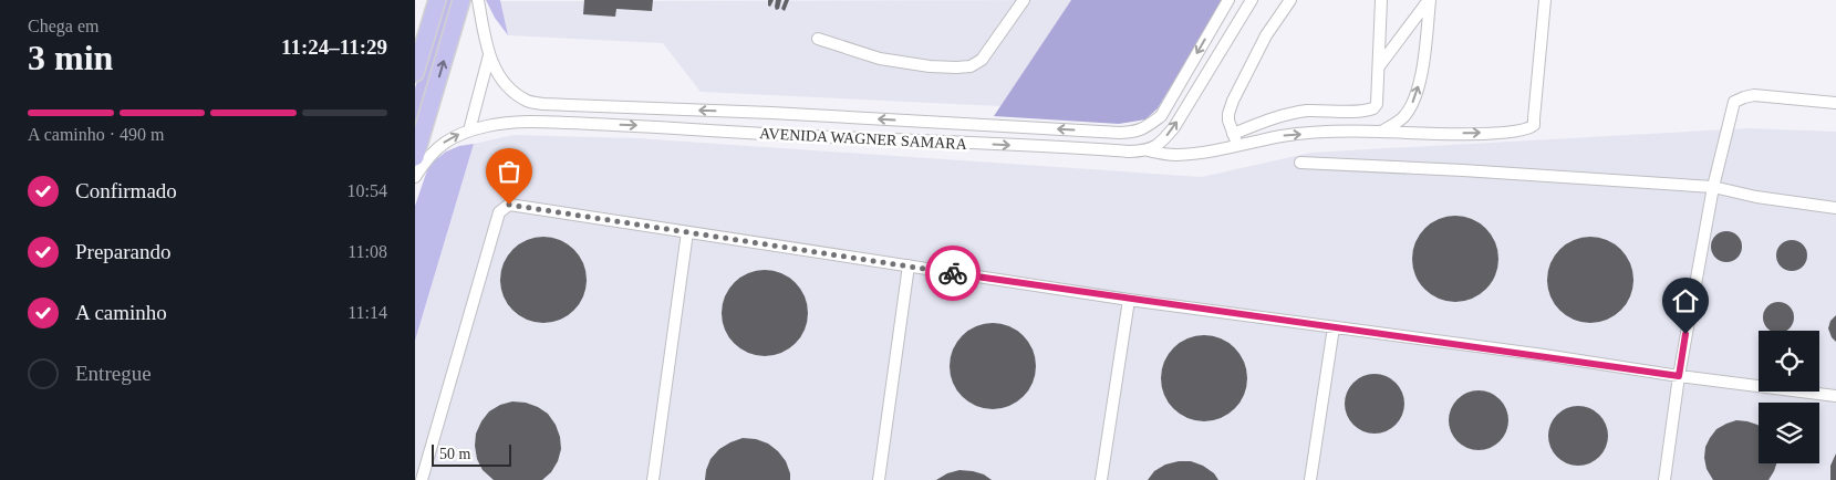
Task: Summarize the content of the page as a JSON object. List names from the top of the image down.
{
  "streets": {
    "street": ["AVENIDA WAGNER SAMARA"]
  },
  "scale_bar": "50 m",
  "page": {
    "heading": ["3 min", "Chega em", "11:24–11:29"],
    "bar": "A caminho · 490 m",
    "list": [
      ["Confirmado", "10:54"],
      ["Preparando", "11:08"],
      ["A caminho", "11:14"],
      "Entregue"
    ],
    "scale": "50 m"
  }
}
